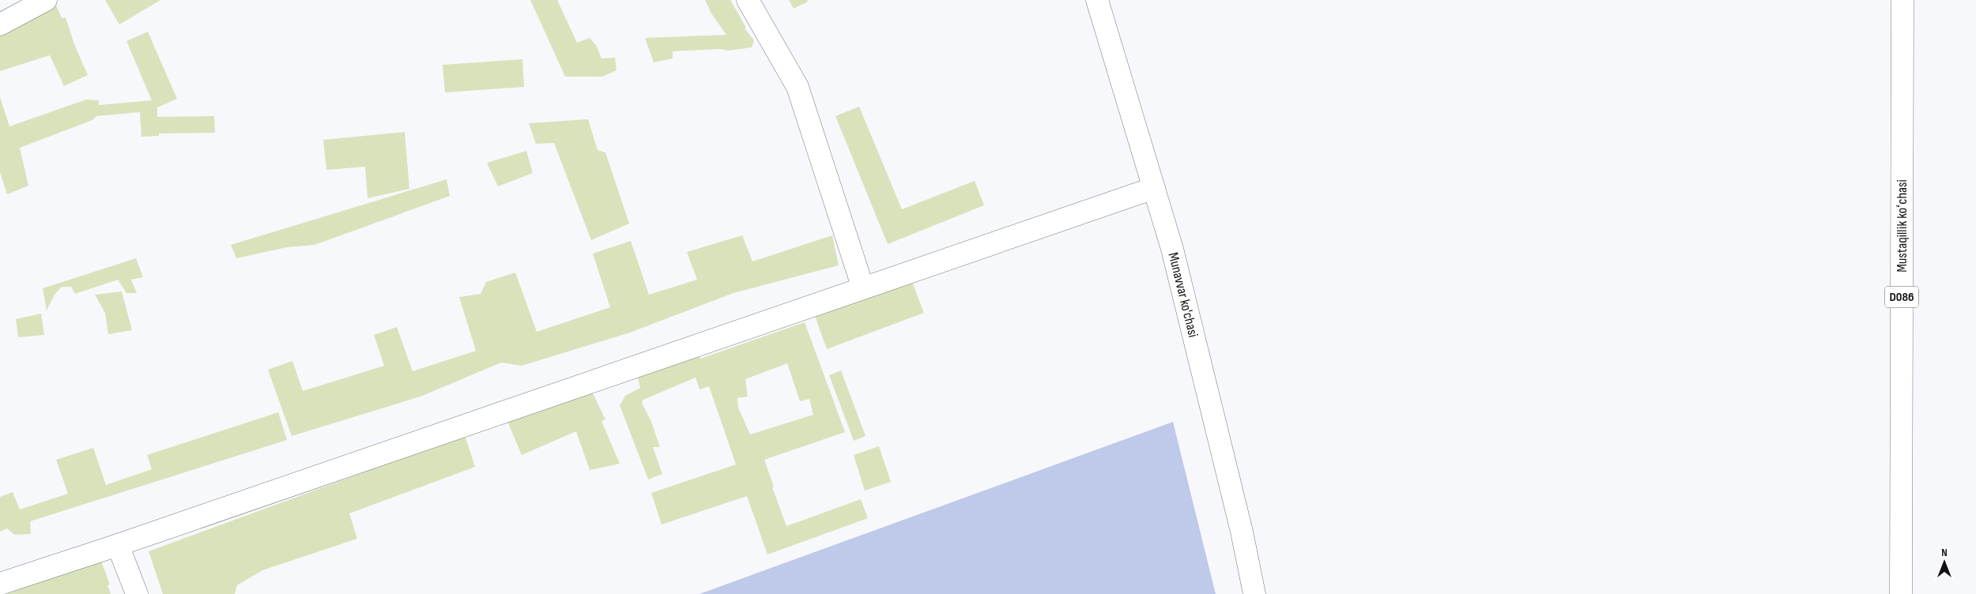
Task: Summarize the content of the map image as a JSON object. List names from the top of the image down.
{
  "streets": {
    "street": ["Mustaqillik koʻchasi", "Munavvar ko'chasi", "D086"]
  },
  "north": "top"
}
